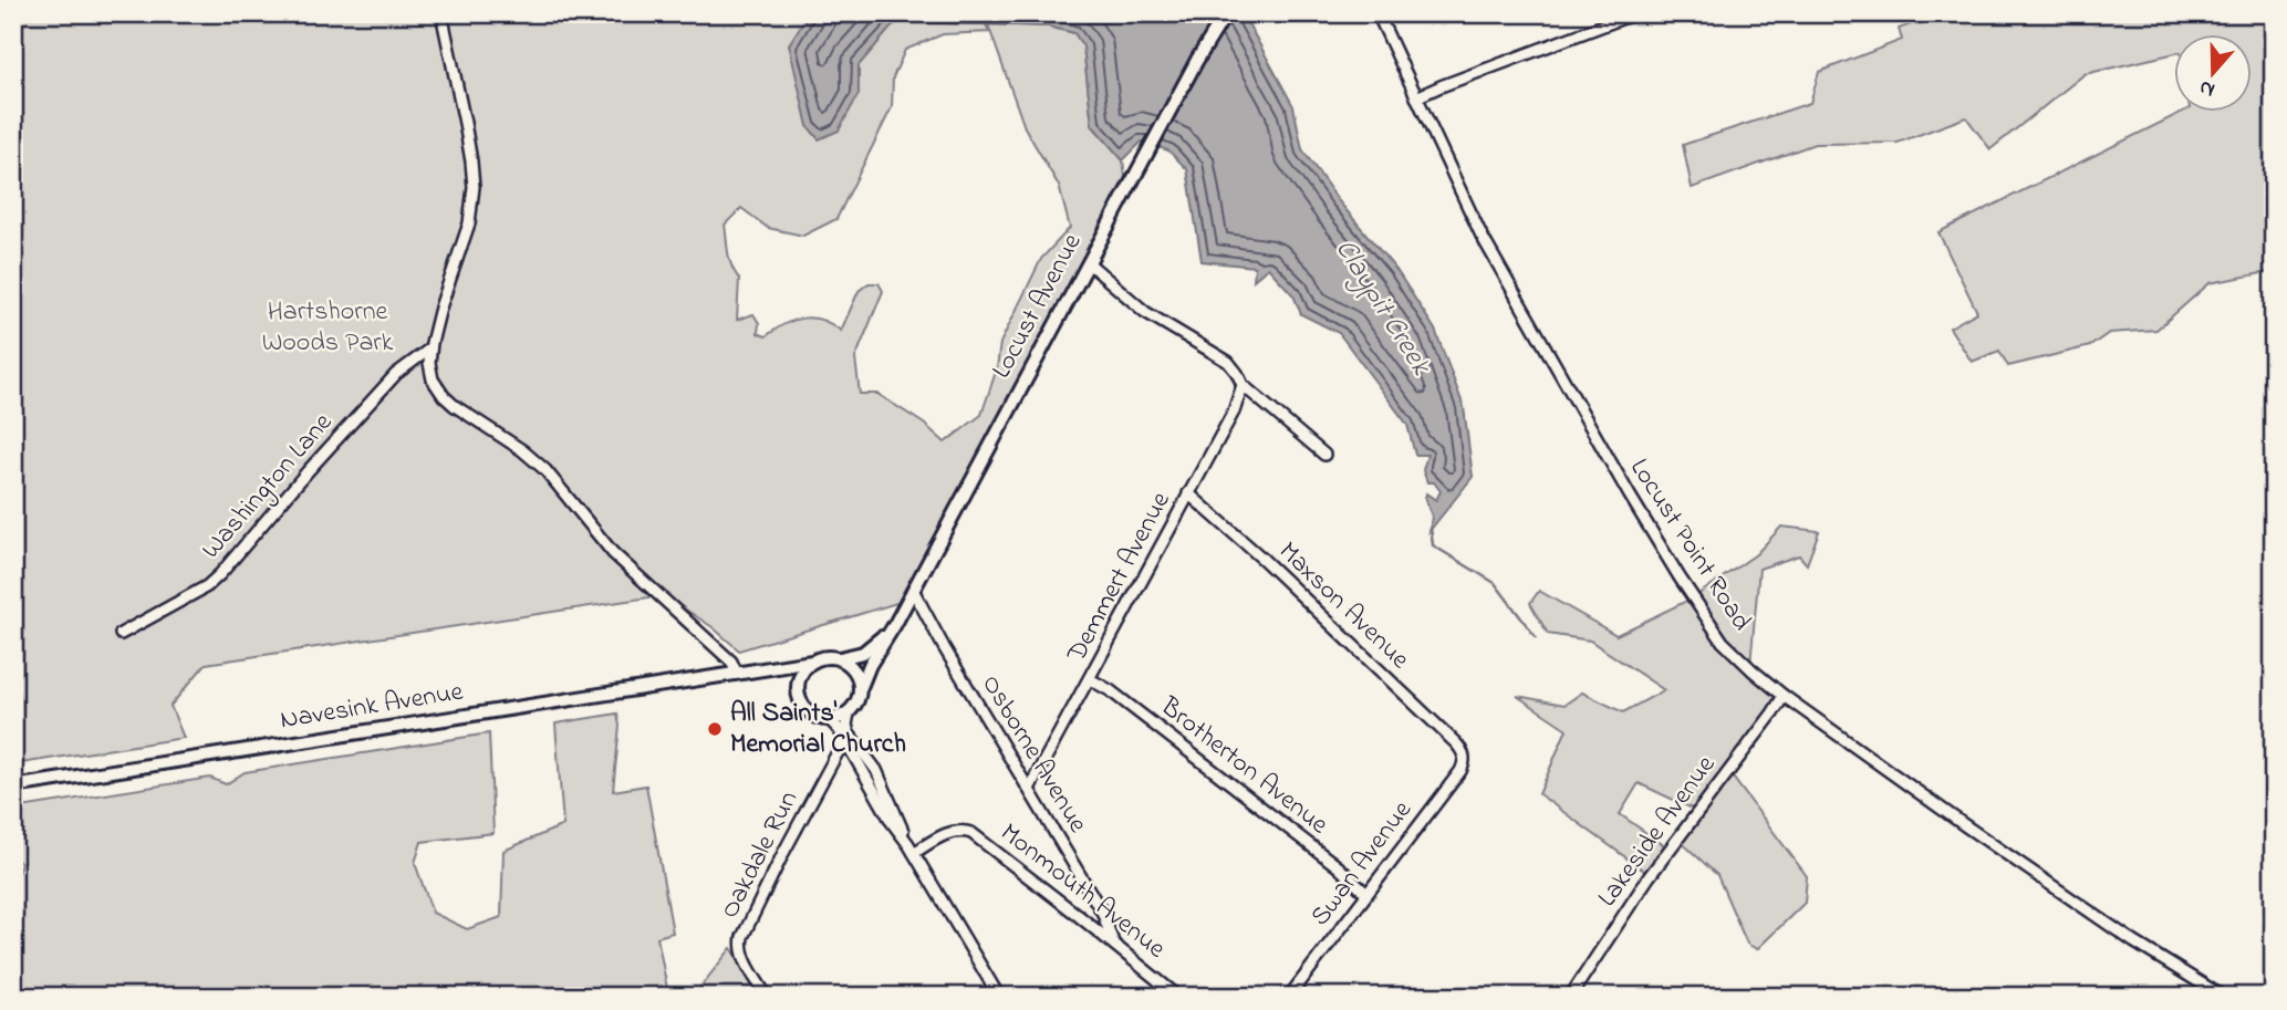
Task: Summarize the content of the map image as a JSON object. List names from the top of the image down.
{
  "streets": {
    "main road": ["Locust Avenue", "Navesink Avenue"],
    "street": [
      "Washington Lane",
      "Locust Point Road",
      "Demmert Avenue",
      "Maxson Avenue",
      "Osborne Avenue",
      "Brotherton Avenue",
      "Lakeside Avenue",
      "Oakdale Run",
      "Swan Avenue",
      "Monmouth Avenue"
    ]
  },
  "crossings": [
    ["Locust Avenue", "Navesink Avenue"],
    ["Locust Avenue", "Osborne Avenue"],
    ["Locust Point Road", "Lakeside Avenue"],
    ["Demmert Avenue", "Maxson Avenue"],
    ["Demmert Avenue", "Osborne Avenue"],
    ["Demmert Avenue", "Brotherton Avenue"],
    ["Maxson Avenue", "Swan Avenue"],
    ["Osborne Avenue", "Monmouth Avenue"],
    ["Brotherton Avenue", "Swan Avenue"]
  ],
  "water": ["Claypit Creek"],
  "parks": ["Hartshorne Woods Park"],
  "places": ["All Saints' Memorial Church"],
  "north": "bottom"
}
